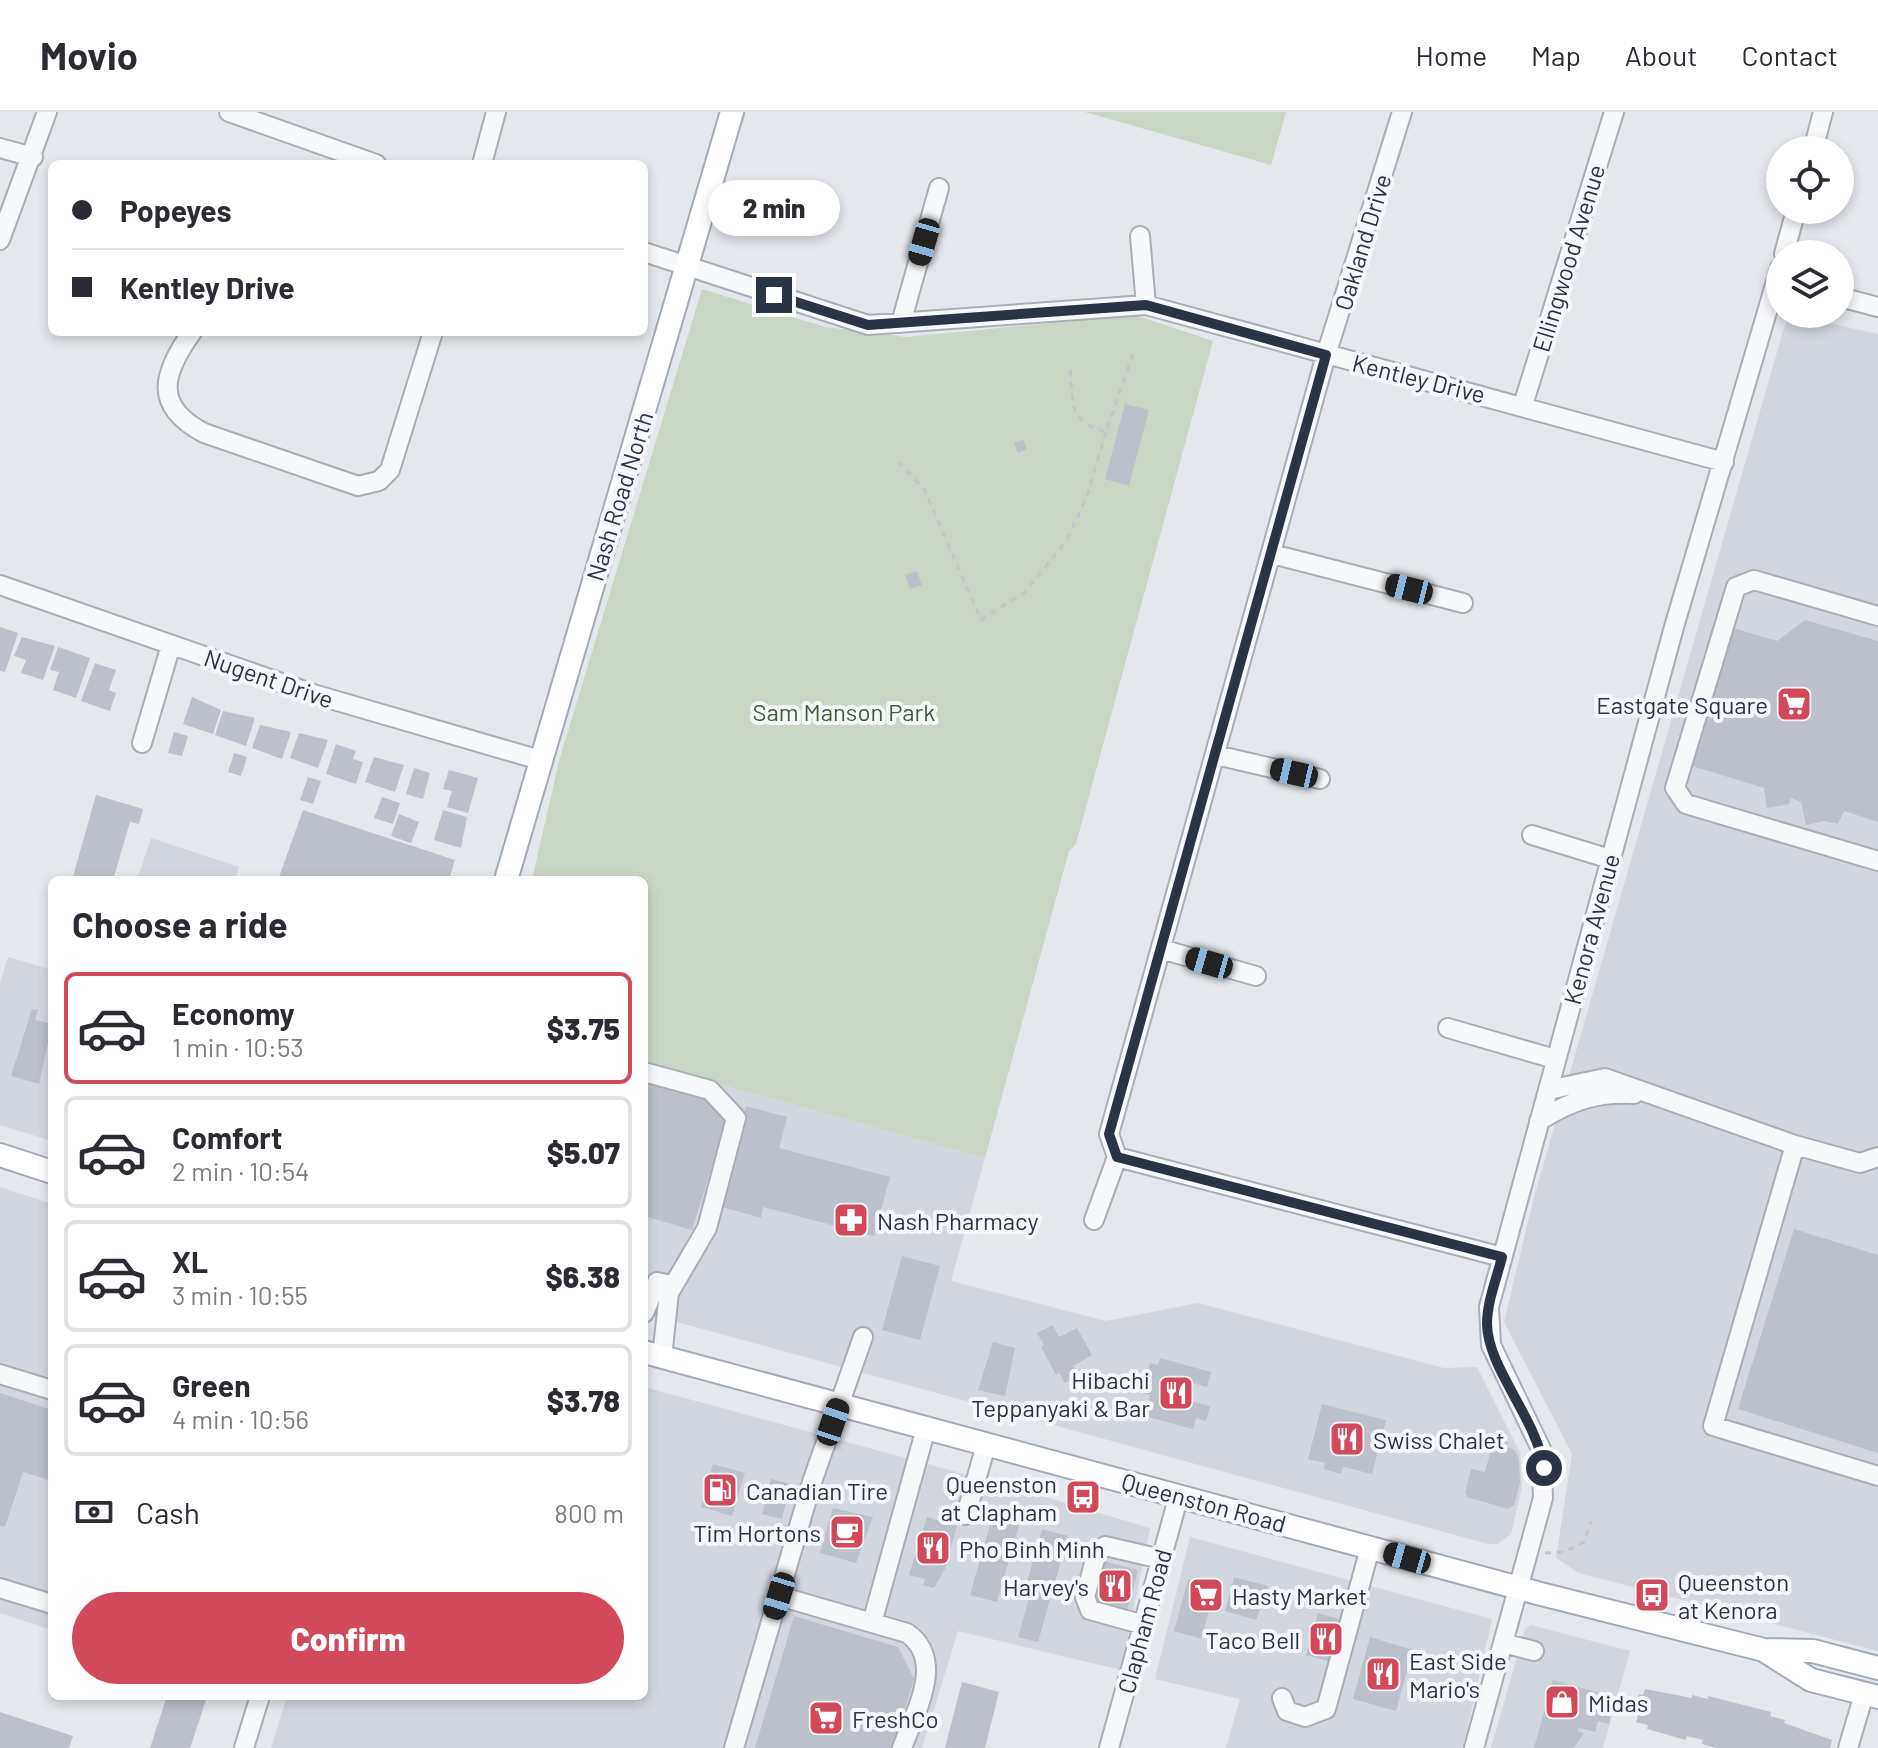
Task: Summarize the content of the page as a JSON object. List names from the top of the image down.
{
  "streets": {
    "main road": ["Nash Road North", "Queenston Road"],
    "street": [
      "Oakland Drive",
      "Ellingwood Avenue",
      "Kentley Drive",
      "Nugent Drive",
      "Kenora Avenue",
      "Clapham Road"
    ]
  },
  "crossings": [
    ["Oakland Drive", "Kentley Drive"],
    ["Ellingwood Avenue", "Kentley Drive"],
    ["Kentley Drive", "Nash Road North"],
    ["Kentley Drive", "Kenora Avenue"],
    ["Nash Road North", "Nugent Drive"],
    ["Kenora Avenue", "Queenston Road"],
    ["Queenston Road", "Clapham Road"]
  ],
  "parks": ["Sam Manson Park"],
  "places": {
    "supermarket": ["Eastgate Square", "Hasty Market", "FreshCo"],
    "pharmacy": ["Nash Pharmacy"],
    "restaurant": [
      "Hibachi Teppanyaki & Bar",
      "Swiss Chalet",
      "Pho Binh Minh",
      "Harvey's",
      "Taco Bell",
      "East Side Mario's"
    ],
    "fuel station": ["Canadian Tire"],
    "bus stop": ["Queenston at Clapham", "Queenston at Kenora"],
    "cafe": ["Tim Hortons"],
    "shop": ["Midas"]
  },
  "page": {
    "header": "Movio",
    "nav": [
      "Home",
      "Map",
      "About",
      "Contact"
    ],
    "banner": ["Popeyes", "Kentley Drive"],
    "bubble": "2 min",
    "heading": "Choose a ride",
    "list": [
      {
        "name": "Economy",
        "note": "1 min · 10:53",
        "value": "$3.75"
      },
      {
        "name": "Comfort",
        "note": "2 min · 10:54",
        "value": "$5.07"
      },
      {
        "name": "XL",
        "note": "3 min · 10:55",
        "value": "$6.38"
      },
      {
        "name": "Green",
        "note": "4 min · 10:56",
        "value": "$3.78"
      }
    ],
    "pay": ["Cash", "800 m"],
    "buttons": "Confirm"
  }
}
